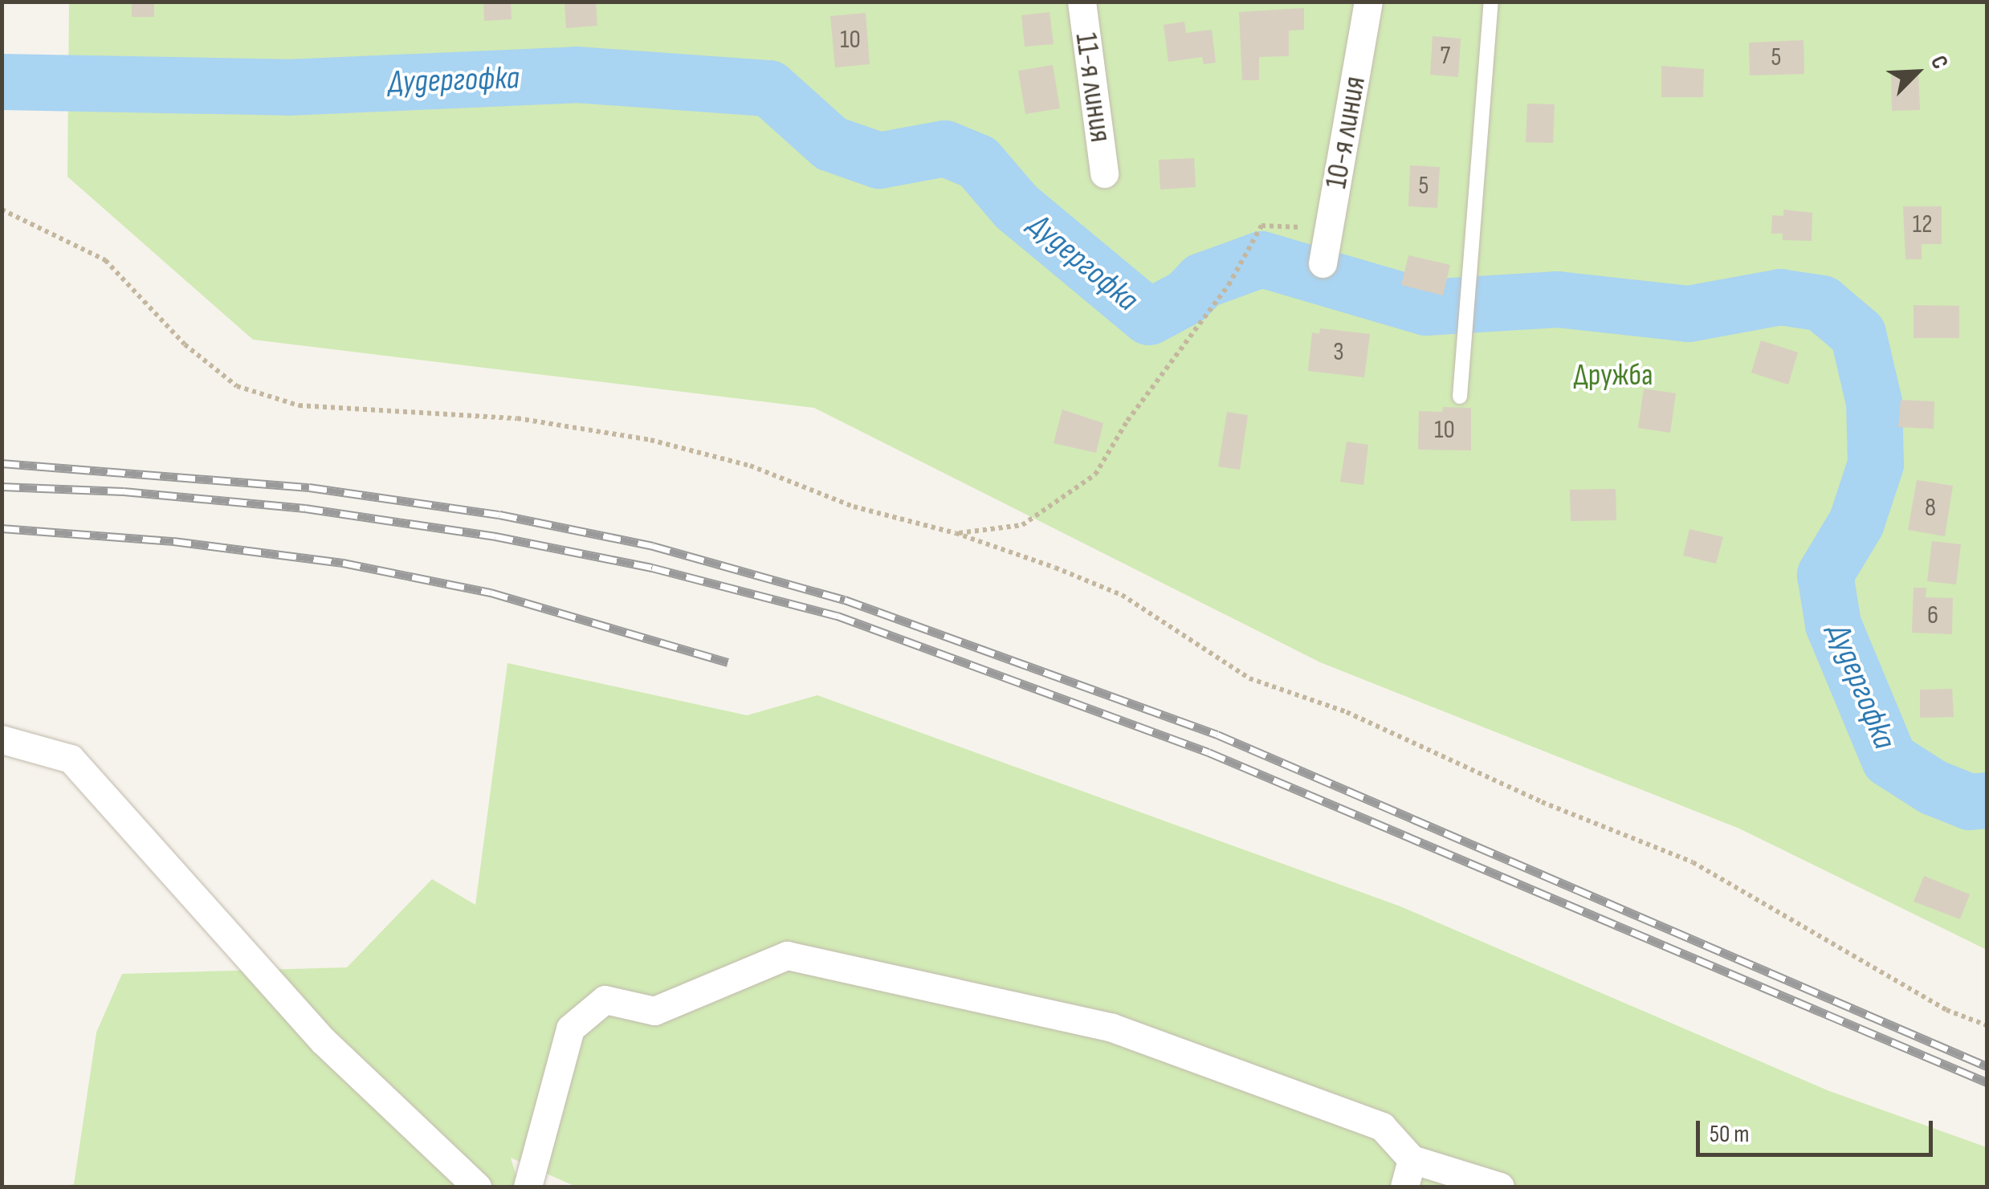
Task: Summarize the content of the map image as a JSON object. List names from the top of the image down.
{
  "streets": {
    "street": ["11-я линия", "10-я линия"]
  },
  "water": ["Дудергофка"],
  "parks": ["Дружба"],
  "house_numbers": [
    "10",
    "7",
    "5",
    "5",
    "12",
    "3",
    "10",
    "8",
    "6"
  ],
  "scale_bar": "50 m",
  "north": "top right"
}
